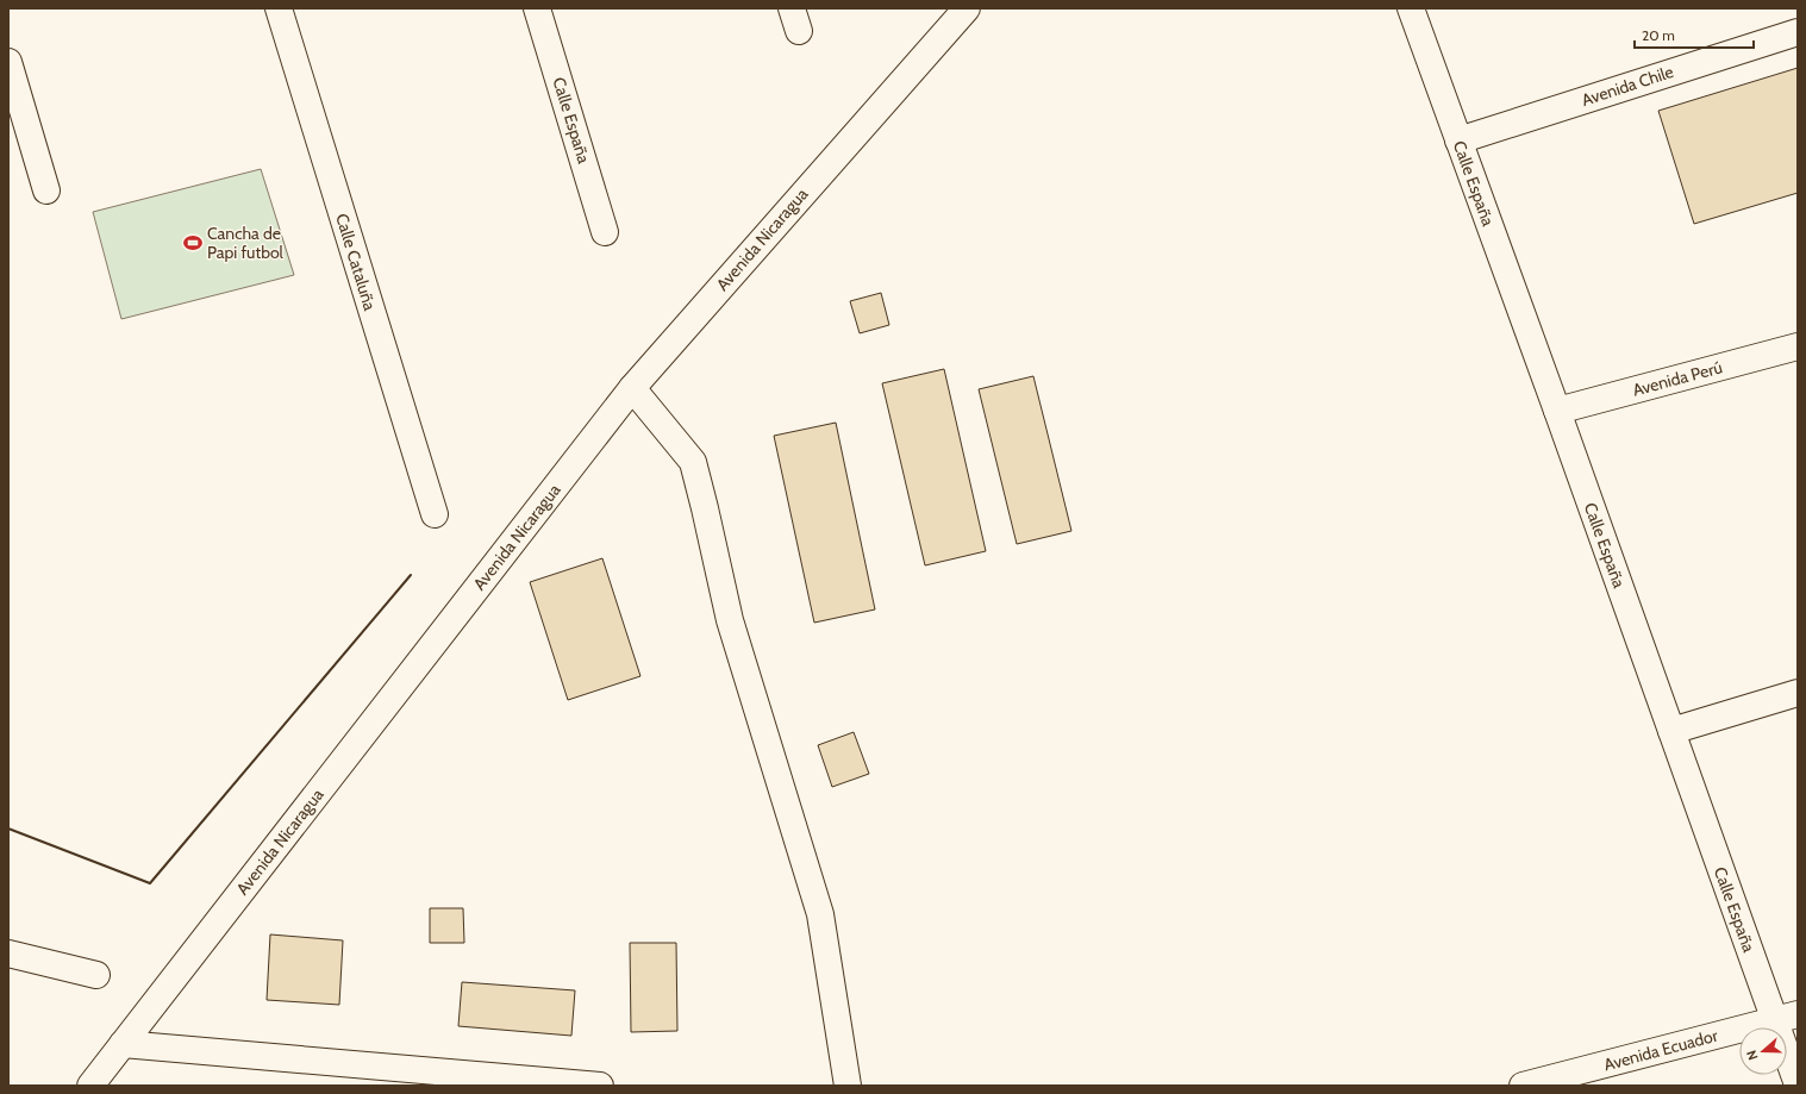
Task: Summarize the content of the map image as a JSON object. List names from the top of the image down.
{
  "streets": {
    "street": [
      "Avenida Chile",
      "Calle España",
      "Avenida Nicaragua",
      "Calle Cataluña",
      "Avenida Perú",
      "Avenida Ecuador"
    ]
  },
  "crossings": [
    ["Avenida Chile", "Calle España"],
    ["Calle España", "Avenida Perú"],
    ["Calle España", "Avenida Ecuador"]
  ],
  "places": {
    "sports": ["Cancha de Papi futbol"]
  },
  "scale_bar": "20 m",
  "north": "left"
}
